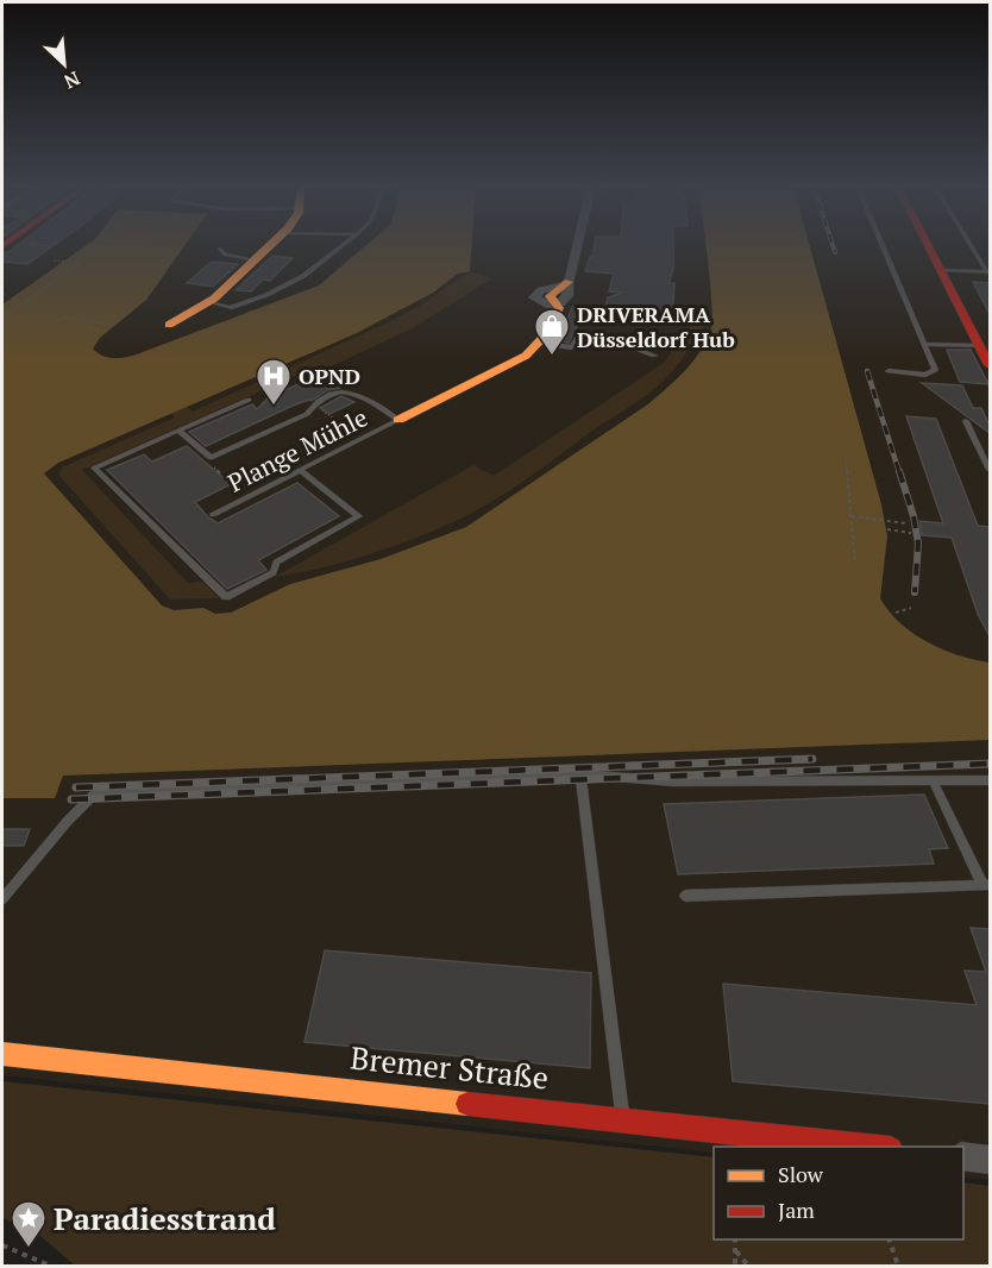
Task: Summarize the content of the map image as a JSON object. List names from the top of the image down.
{
  "streets": {
    "street": ["Bremer Straße"],
    "lane": ["Plange Mühle"]
  },
  "places": {
    "shop": ["DRIVERAMA Düsseldorf Hub"],
    "hospital": ["OPND"],
    "place": ["Paradiesstrand"]
  },
  "legend": ["Slow", "Jam"],
  "north": "bottom right"
}
